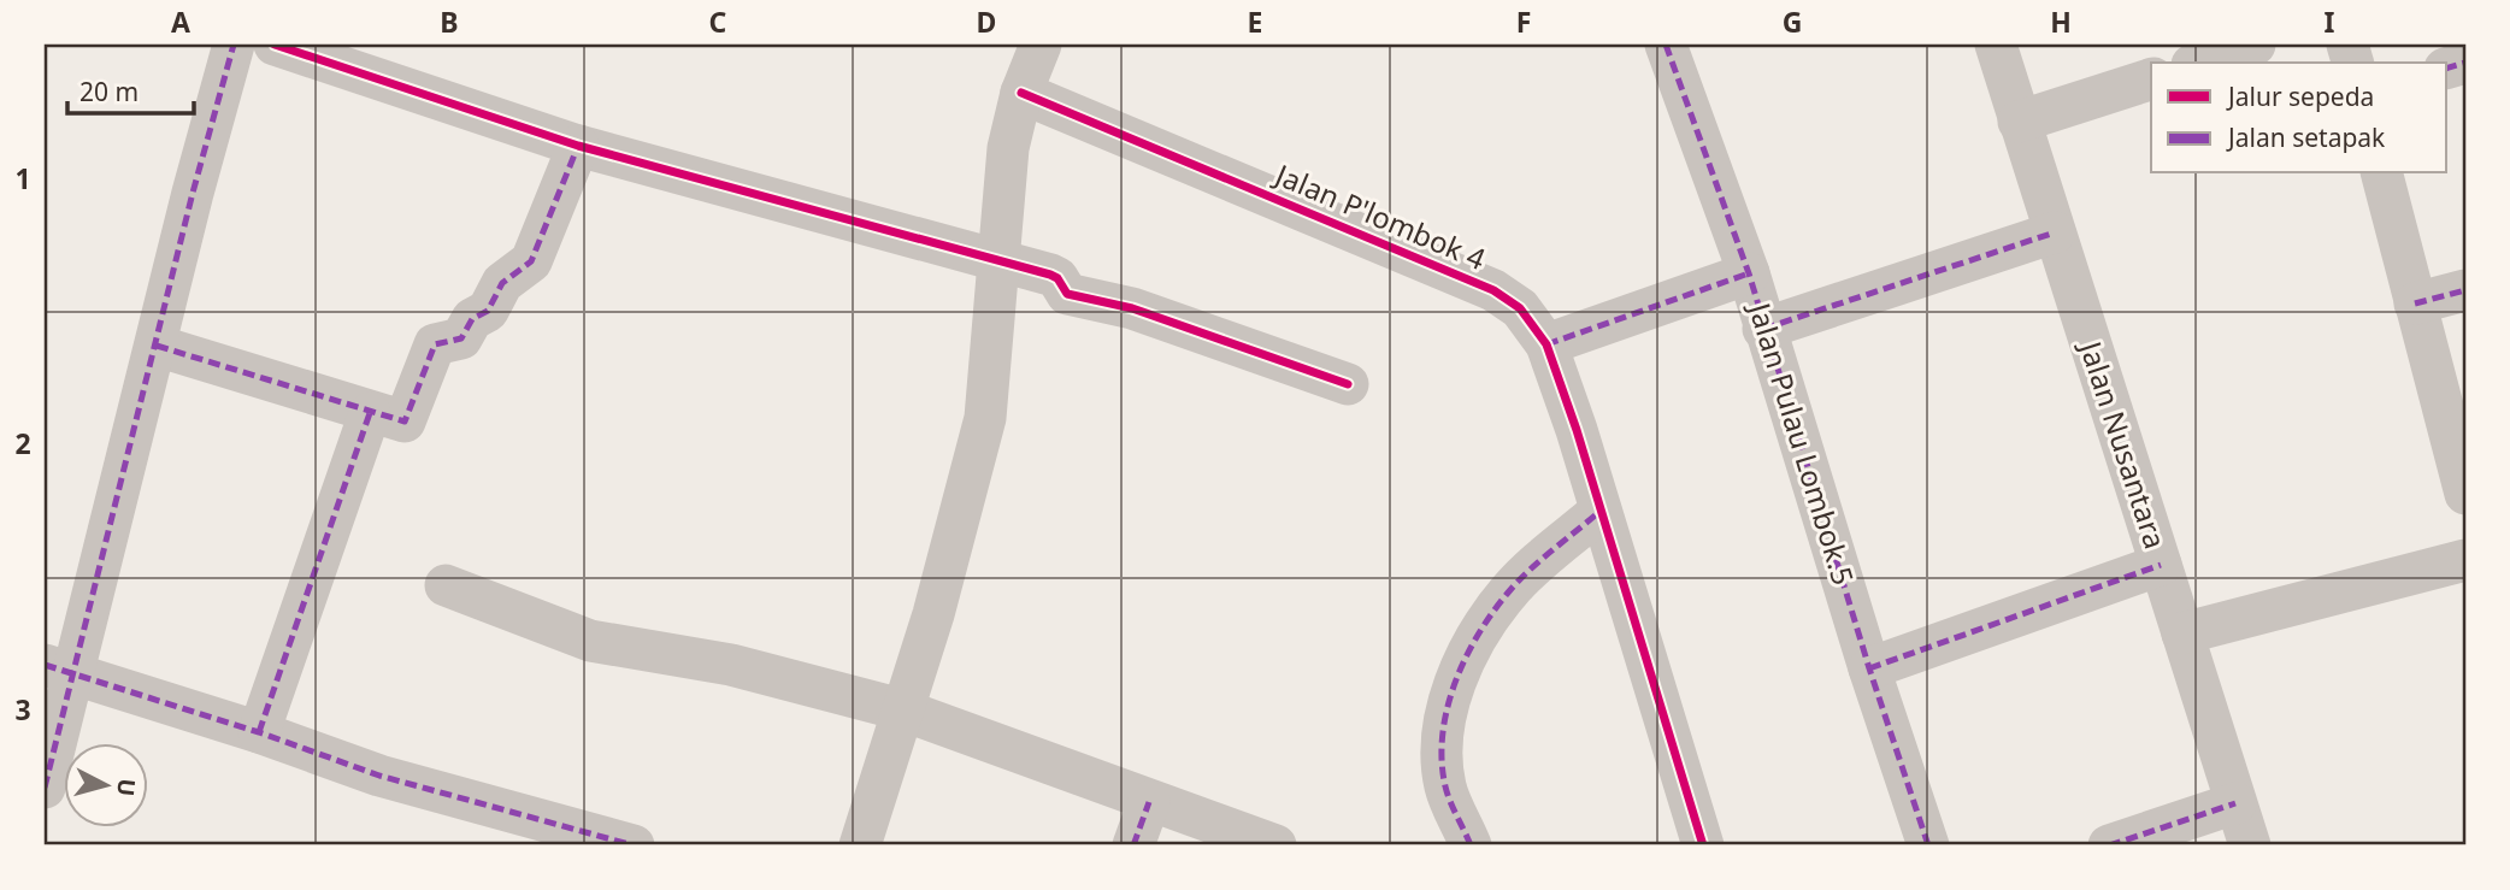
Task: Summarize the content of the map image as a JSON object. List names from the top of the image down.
{
  "streets": {
    "street": ["Jalan P'lombok 4", "Jalan Pulau Lombok.5", "Jalan Nusantara"]
  },
  "legend": ["Jalur sepeda", "Jalan setapak"],
  "scale_bar": "20 m",
  "north": "right",
  "grid": {
    "columns": [
      "A",
      "B",
      "C",
      "D",
      "E",
      "F",
      "G",
      "H",
      "I"
    ],
    "rows": ["1", "2", "3"]
  }
}
